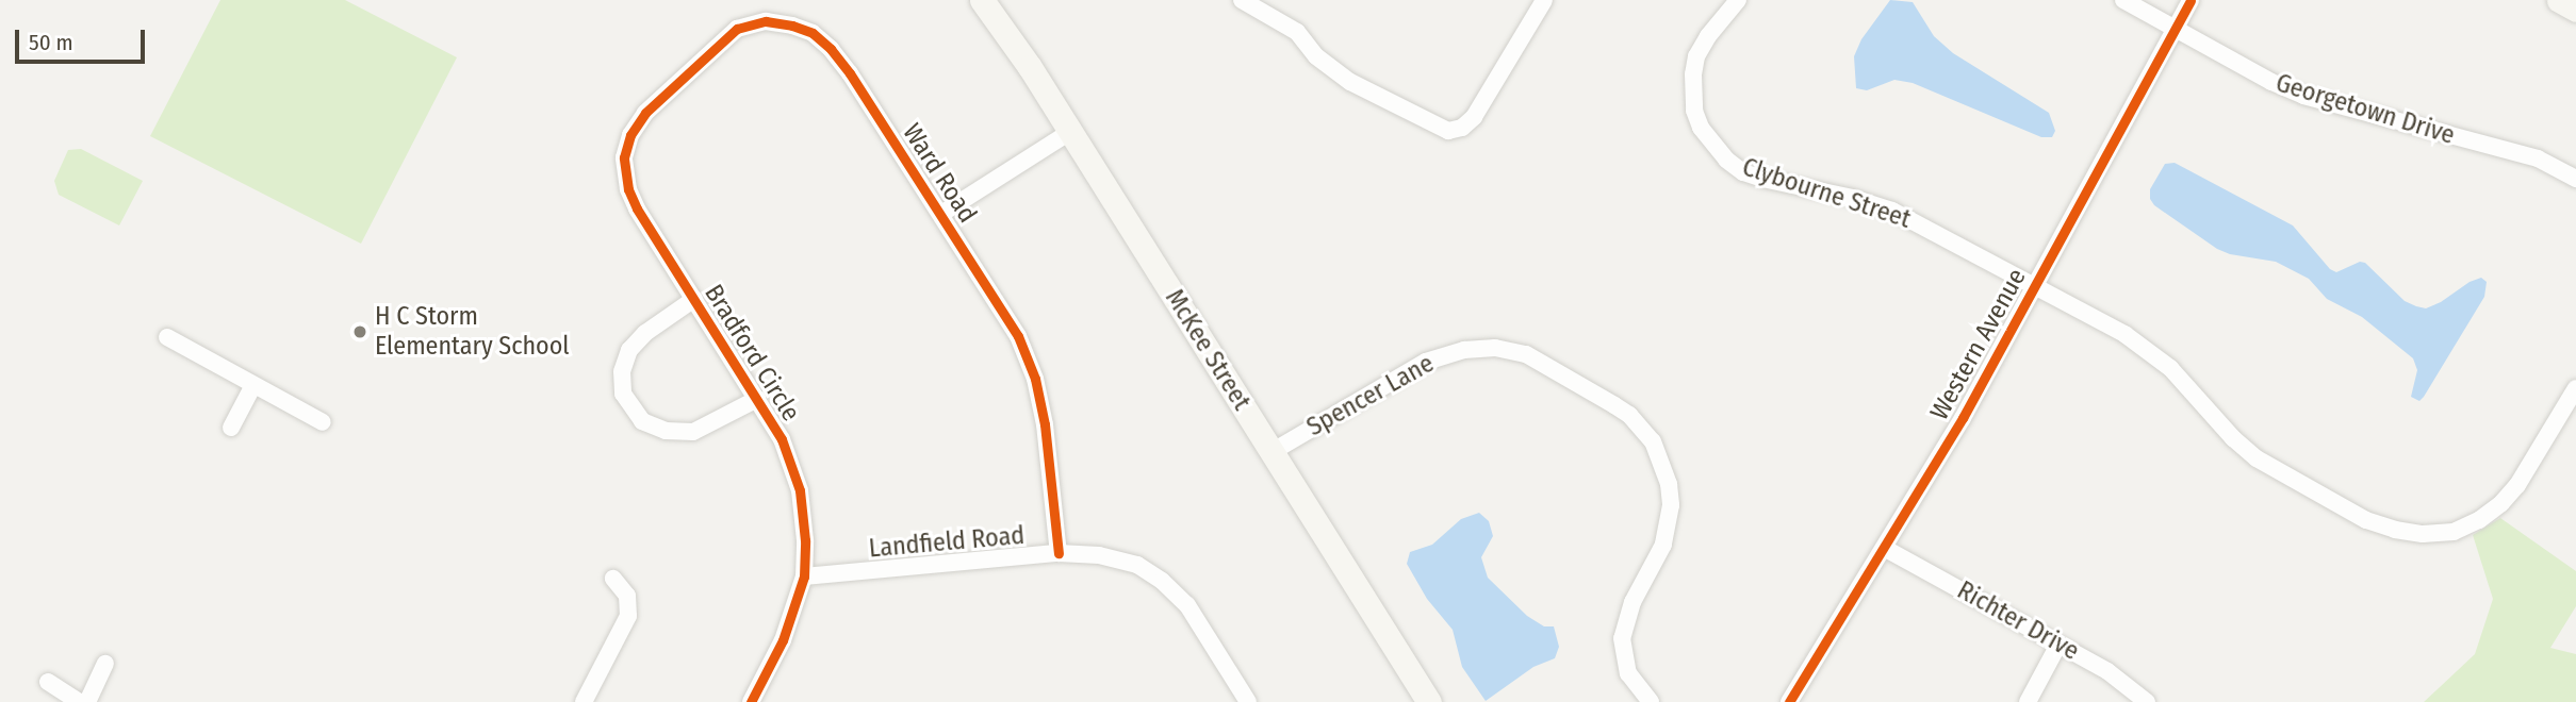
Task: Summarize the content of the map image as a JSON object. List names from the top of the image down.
{
  "streets": {
    "street": [
      "Georgetown Drive",
      "Ward Road",
      "Clybourne Street",
      "Western Avenue",
      "McKee Street",
      "Bradford Circle",
      "Spencer Lane",
      "Landfield Road",
      "Richter Drive"
    ]
  },
  "crossings": [
    ["Georgetown Drive", "Western Avenue"],
    ["Ward Road", "Bradford Circle"],
    ["Ward Road", "Landfield Road"],
    ["Clybourne Street", "Western Avenue"],
    ["Western Avenue", "Richter Drive"],
    ["McKee Street", "Spencer Lane"],
    ["Bradford Circle", "Landfield Road"]
  ],
  "places": ["H C Storm Elementary School"],
  "scale_bar": "50 m"
}
